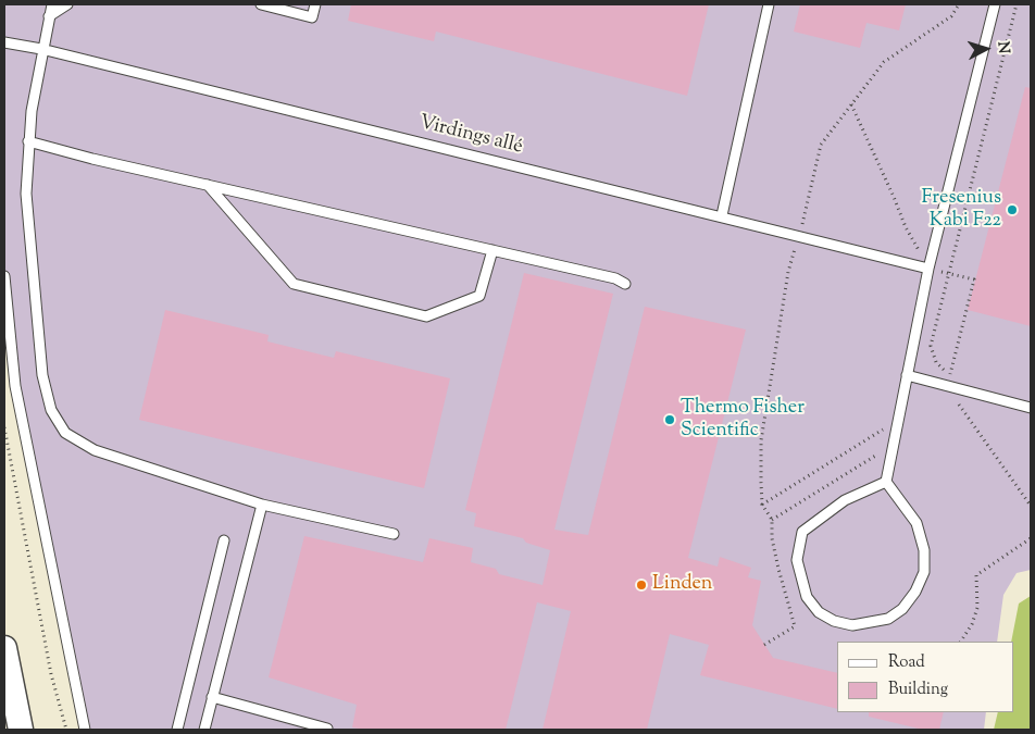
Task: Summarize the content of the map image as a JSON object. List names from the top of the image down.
{
  "streets": {
    "lane": ["Virdings allé"]
  },
  "places": ["Fresenius Kabi F22", "Thermo Fisher Scientific", "Linden"],
  "legend": ["Road", "Building"],
  "north": "right"
}
